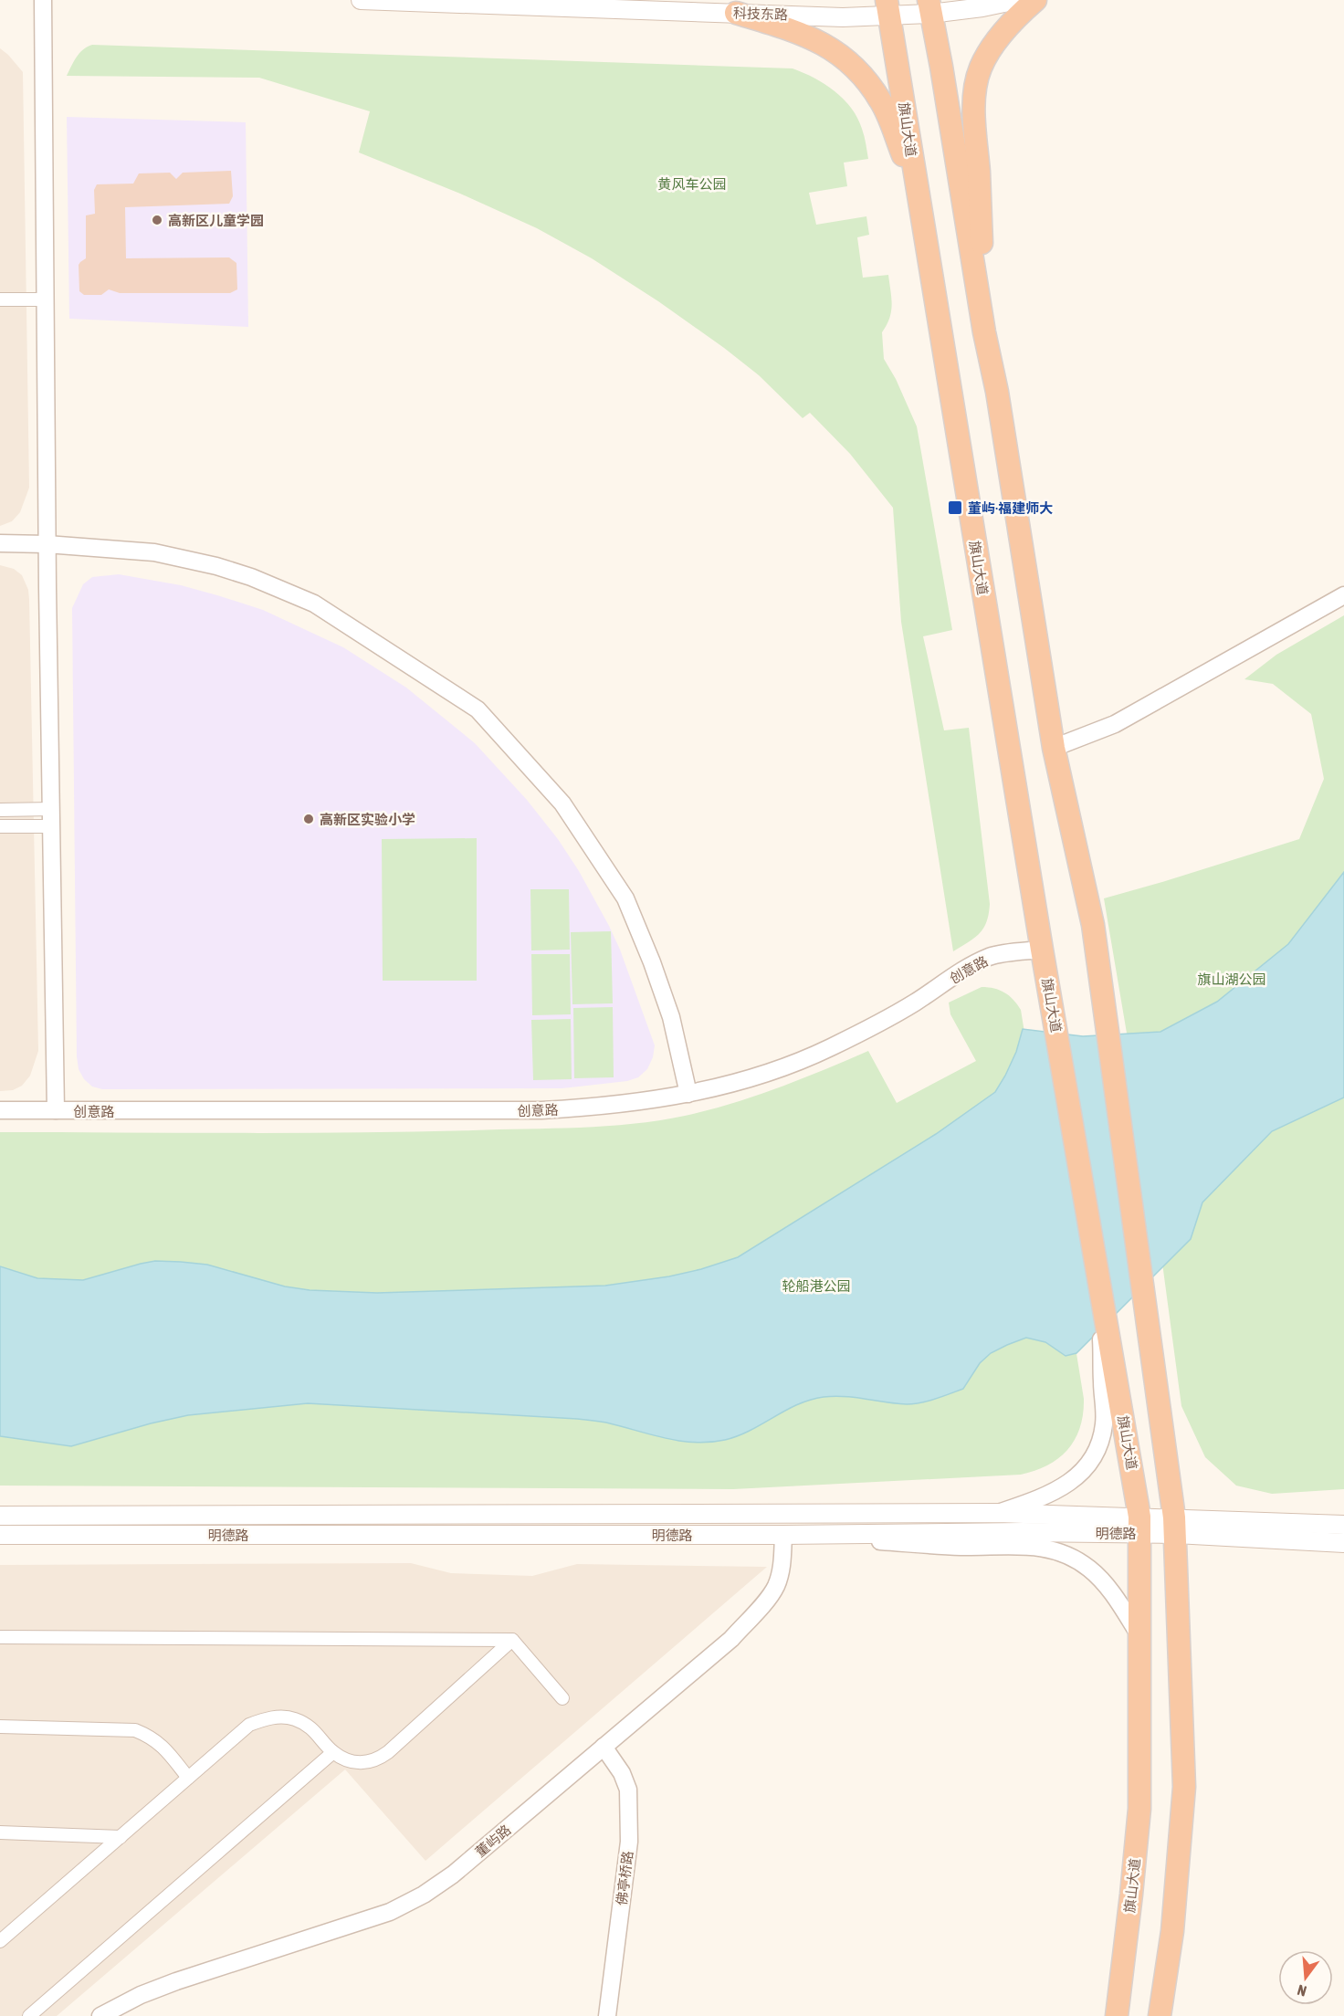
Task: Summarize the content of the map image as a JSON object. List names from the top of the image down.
{
  "streets": {
    "highway": ["旗山大道"],
    "main road": ["科技东路", "明德路"],
    "street": ["创意路", "董屿路", "佛亭桥路"]
  },
  "crossings": [
    ["科技东路", "旗山大道"],
    ["旗山大道", "创意路"],
    ["旗山大道", "明德路"],
    ["明德路", "董屿路"],
    ["董屿路", "佛亭桥路"]
  ],
  "parks": ["黄风车公园", "旗山湖公园", "轮船港公园"],
  "places": {
    "other": ["高新区儿童学园", "高新区实验小学"],
    "transit": ["董屿·福建师大"]
  },
  "north": "bottom"
}
